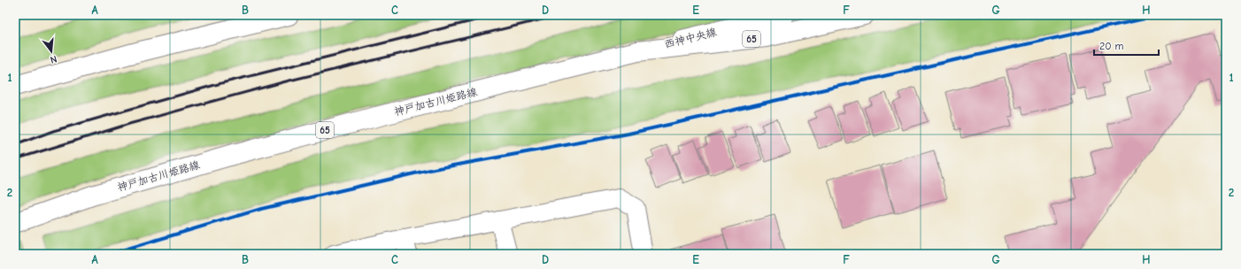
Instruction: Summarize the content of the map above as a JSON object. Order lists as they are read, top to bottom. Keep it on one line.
{"streets":{"main road":["西神中央線","65","神戸加古川姫路線"]},"crossings":[["西神中央線","神戸加古川姫路線"]],"scale_bar":"20 m","north":"bottom","grid":{"columns":["A","B","C","D","E","F","G","H"],"rows":["1","2"]}}
